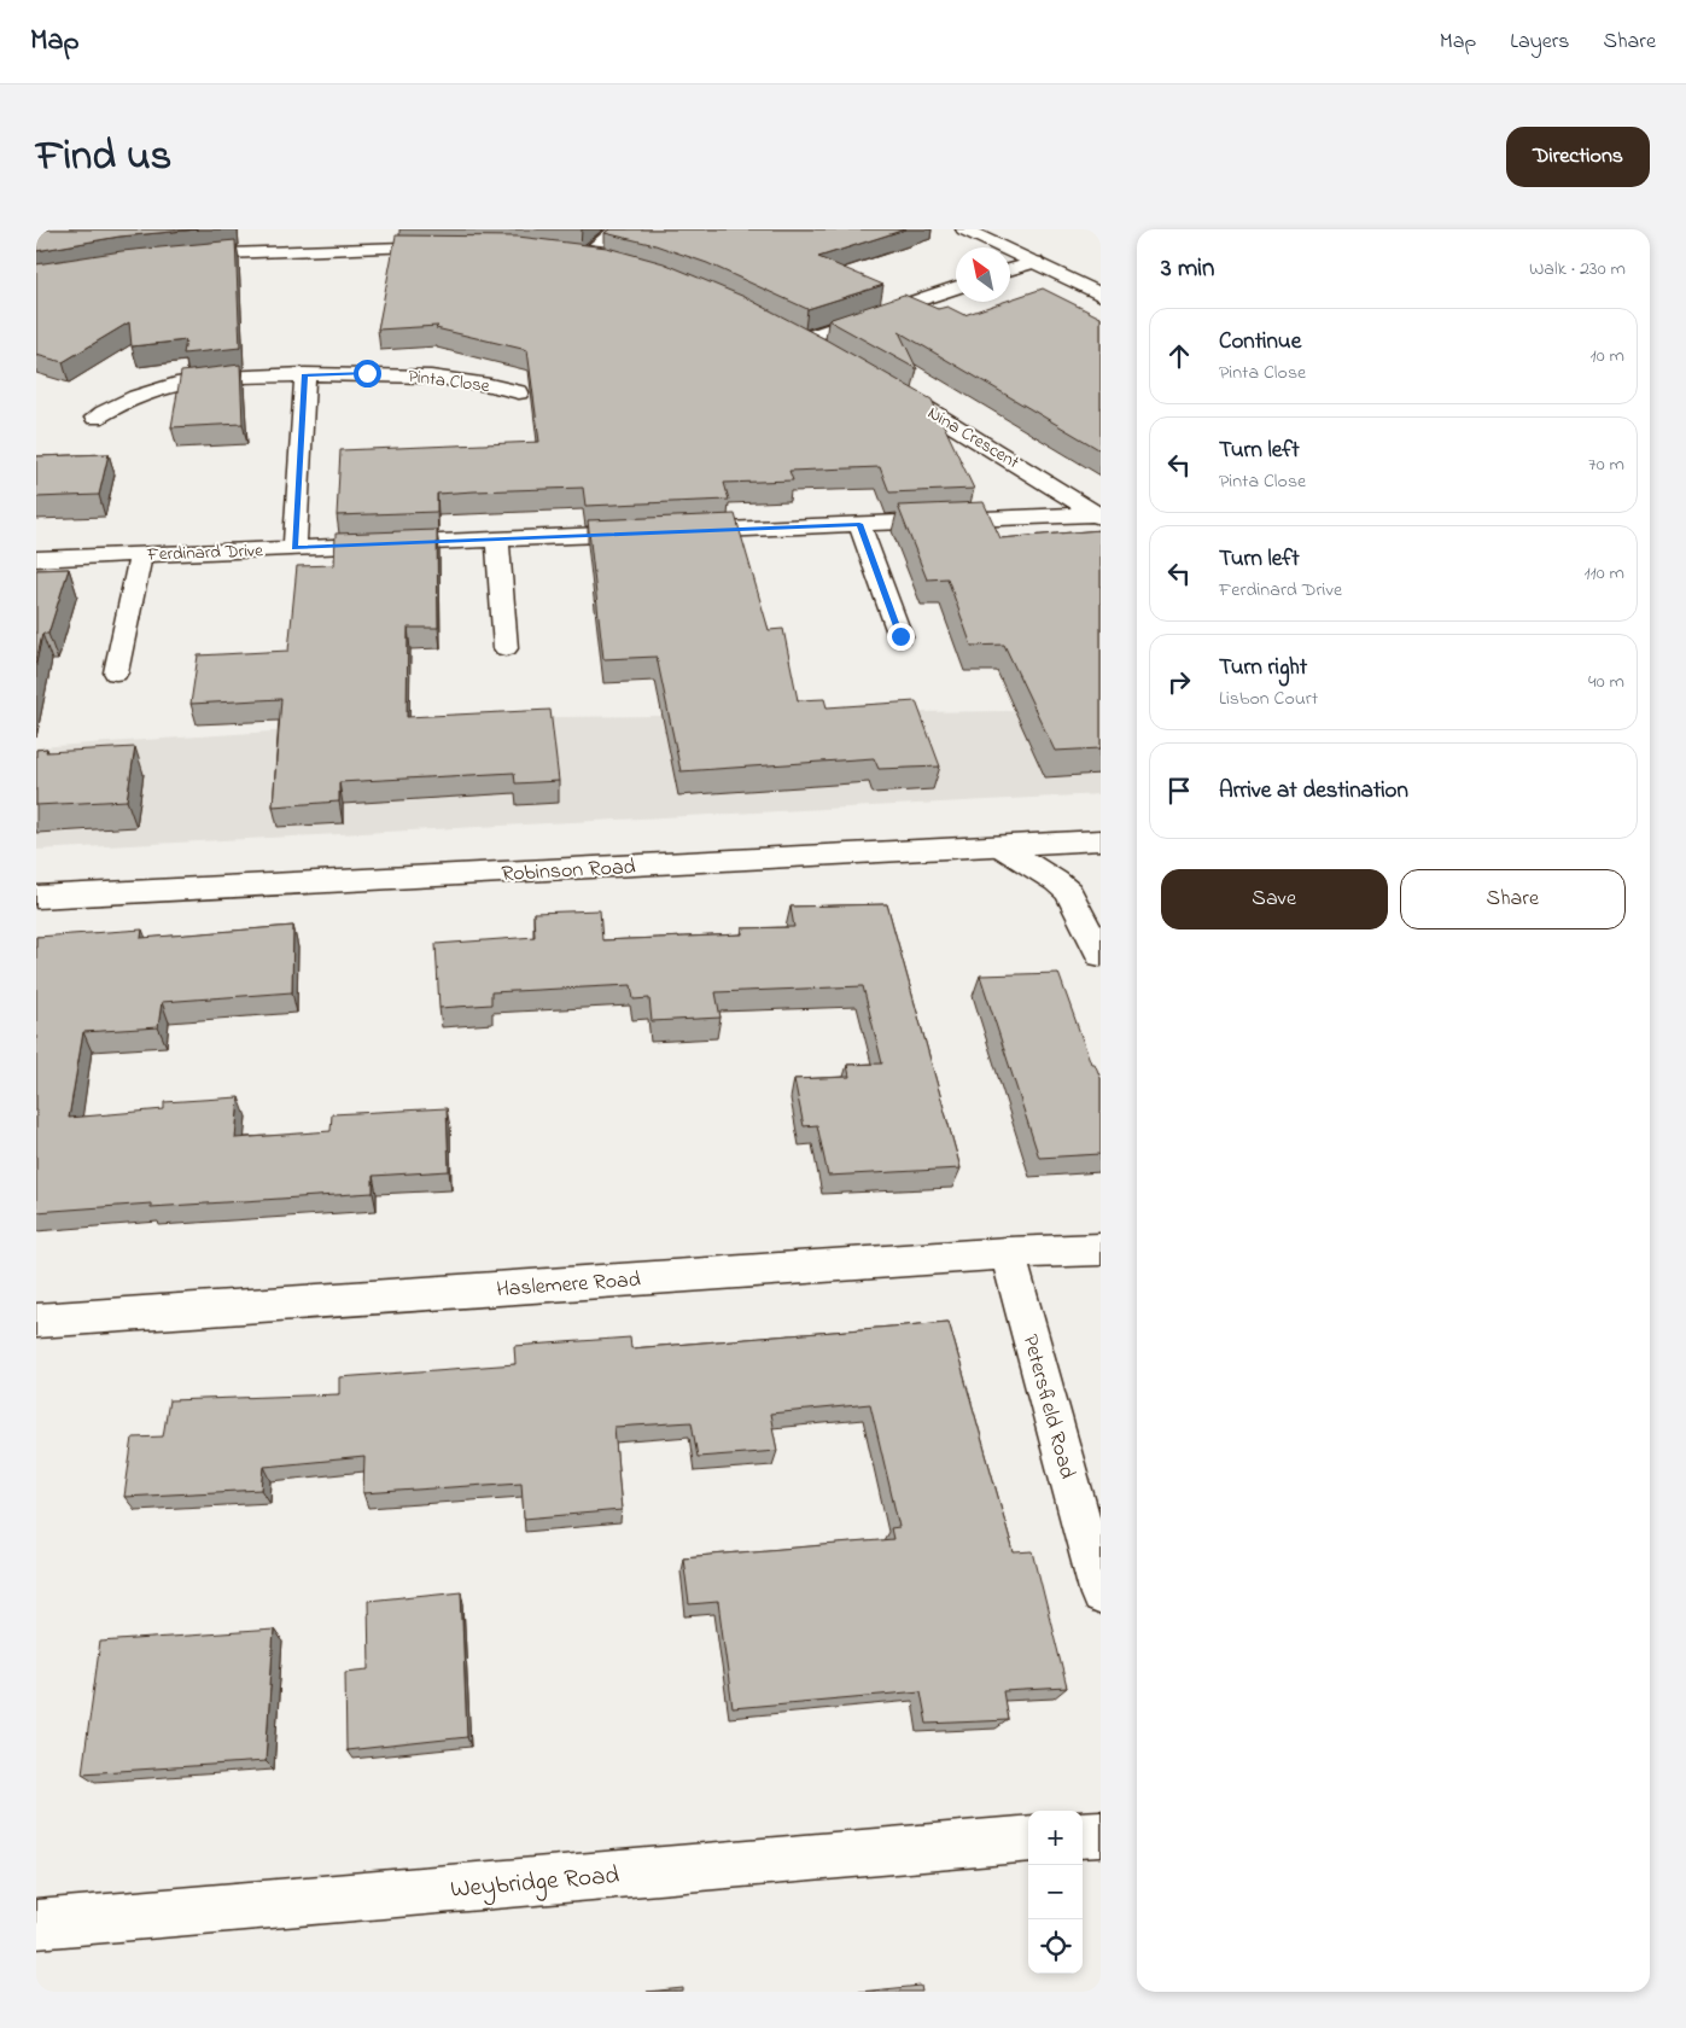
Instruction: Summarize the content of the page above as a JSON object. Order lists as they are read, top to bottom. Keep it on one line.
{"streets":{"main road":["Pinta Close","Nina Crescent","Ferdinard Drive","Robinson Road","Haslemere Road","Petersfield Road","Weybridge Road"]},"crossings":[["Haslemere Road","Petersfield Road"]],"north":"top left","page":{"header":"Map","nav":["Map","Layers","Share"],"title":"Find us","buttons":["Directions",["Save","Share"]],"heading":["3 min","Walk · 230 m"],"list":[["Continue","Pinta Close","10 m"],["Turn left","Pinta Close","70 m"],["Turn left","Ferdinard Drive","110 m"],["Turn right","Lisbon Court","40 m"],"Arrive at destination"],"map_buttons":["+","−"]}}
